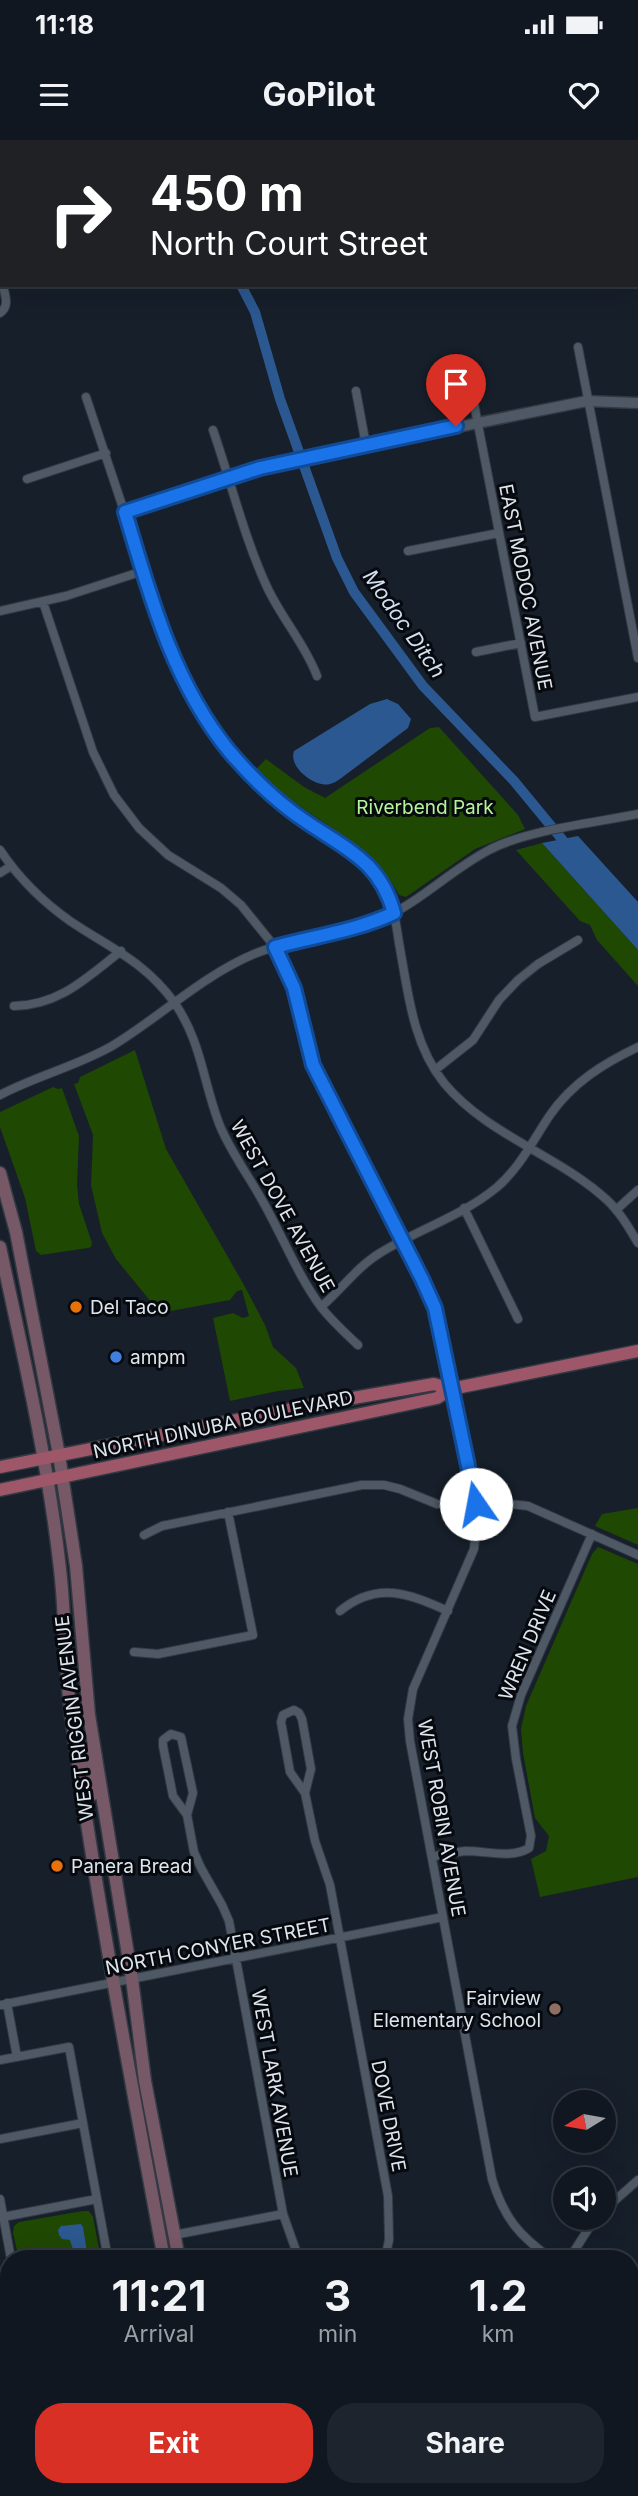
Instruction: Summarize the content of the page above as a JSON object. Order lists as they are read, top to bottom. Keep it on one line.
{"streets":{"main road":["NORTH DINUBA BOULEVARD","WEST RIGGIN AVENUE"],"street":["EAST MODOC AVENUE","WEST DOVE AVENUE","WREN DRIVE","WEST ROBIN AVENUE","NORTH CONYER STREET","WEST LARK AVENUE","DOVE DRIVE"]},"crossings":[["NORTH DINUBA BOULEVARD","WEST RIGGIN AVENUE"],["NORTH DINUBA BOULEVARD","WEST ROBIN AVENUE"],["WREN DRIVE","WEST ROBIN AVENUE"],["WEST RIGGIN AVENUE","NORTH CONYER STREET"],["WEST ROBIN AVENUE","NORTH CONYER STREET"],["NORTH CONYER STREET","WEST LARK AVENUE"],["NORTH CONYER STREET","DOVE DRIVE"]],"water":["Modoc Ditch"],"parks":["Riverbend Park"],"places":["Del Taco","ampm","Panera Bread","Fairview Elementary School"],"north":"left","page":{"status":"11:18","header":"GoPilot","turn":["450 m","North Court Street"],"eta":["11:21","Arrival","3","min","1.2","km"],"buttons":["Exit","Share"]}}
